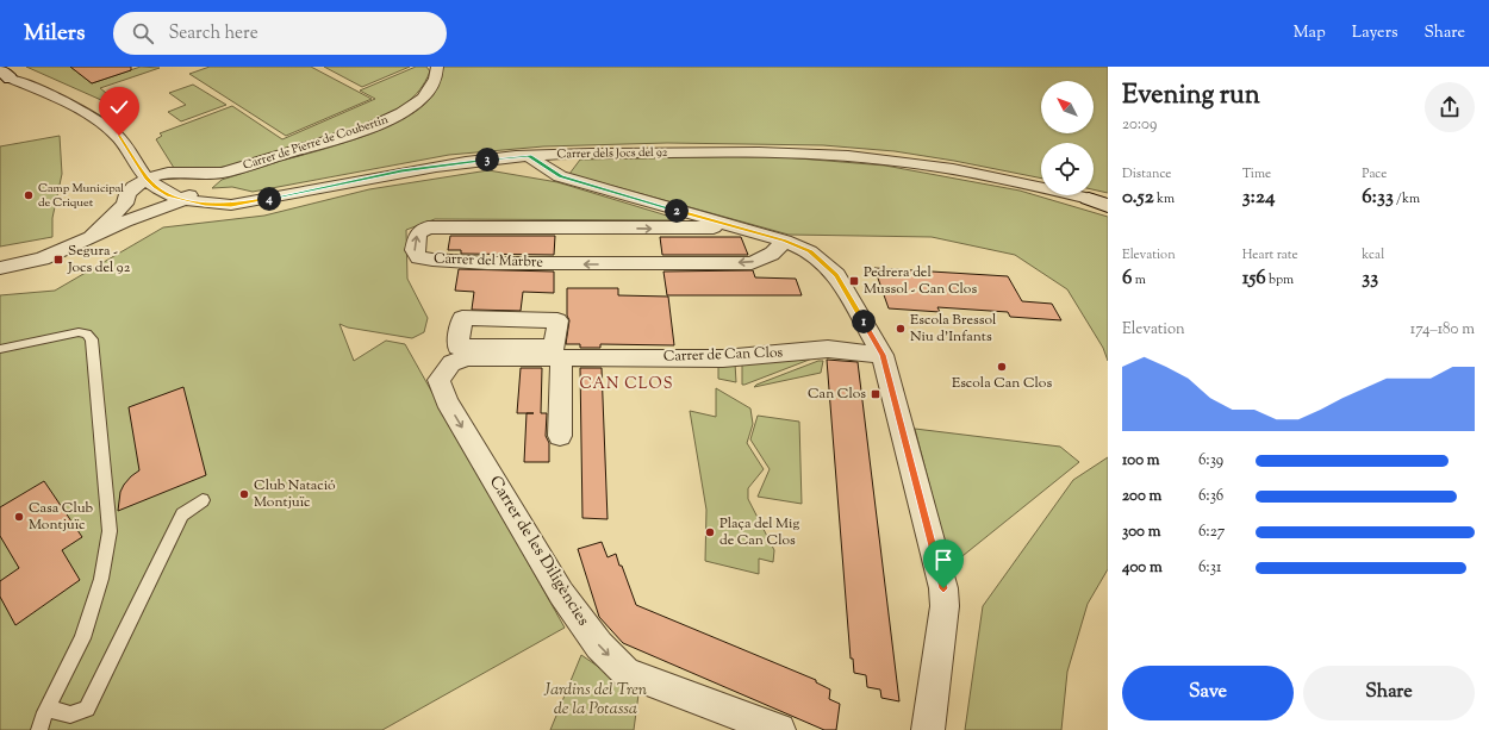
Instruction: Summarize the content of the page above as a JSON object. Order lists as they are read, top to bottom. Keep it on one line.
{"streets":{"street":["Carrer de Pierre de Coubertin","Carrer dels Jocs del 92","Carrer del Marbre","Carrer de Can Clos","Carrer de les Diligències"]},"crossings":[["Carrer de Pierre de Coubertin","Carrer dels Jocs del 92"],["Carrer de Can Clos","Carrer de les Diligències"]],"one_way":["Carrer de les Diligències"],"districts":["CAN CLOS"],"parks":["Jardins del Tren de la Potassa"],"places":{"other":["Camp Municipal de Criquet","Escola Bressol Niu d'Infants","Escola Can Clos","Club Natació Montjuïc","Casa Club Montjuïc","Plaça del Mig de Can Clos"],"transit":["Segura - Jocs del 92","Pedrera del Mussol - Can Clos","Can Clos"]},"north":"top left","page":{"header":"Milers","search":"Search here","nav":["Map","Layers","Share"],"heading":["Evening run","20:09"],"pins":["3","4","2","1"],"stats":[["Distance","0.52 km"],["Time","3:24"],["Pace","6:33 /km"],["Elevation","6 m"],["Heart rate","156 bpm"],["kcal","33"]],"chart":["Elevation","174–180 m"],"list":[{"name":"100 m","note":"6:39"},{"name":"200 m","note":"6:36"},{"name":"300 m","note":"6:27"},{"name":"400 m","note":"6:31"}],"buttons":["Save","Share"]}}
